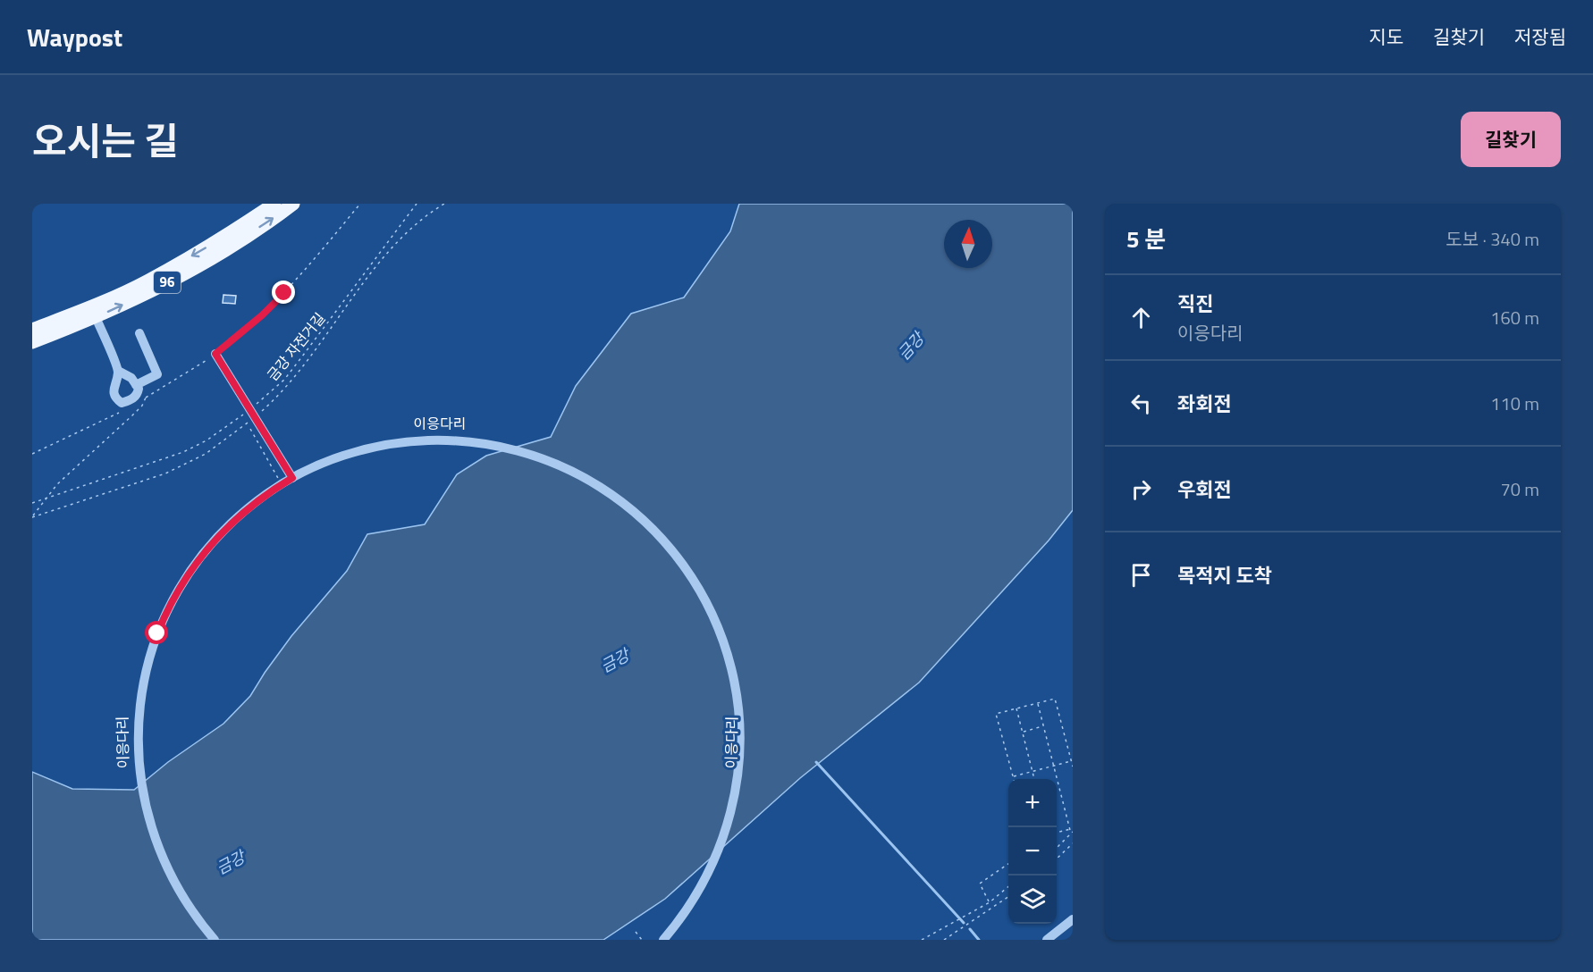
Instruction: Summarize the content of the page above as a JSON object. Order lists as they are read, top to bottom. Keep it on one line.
{"streets":{"main road":["96"],"street":["이응다리"],"path":["금강 자전거길"]},"water":["금강"],"north":"top","page":{"header":"Waypost","nav":["지도","길찾기","저장됨"],"title":"오시는 길","buttons":"길찾기","heading":["5 분","도보 · 340 m"],"list":[["직진","이응다리","160 m"],["좌회전","110 m"],["우회전","70 m"],"목적지 도착"],"map_buttons":["+","−"]}}
